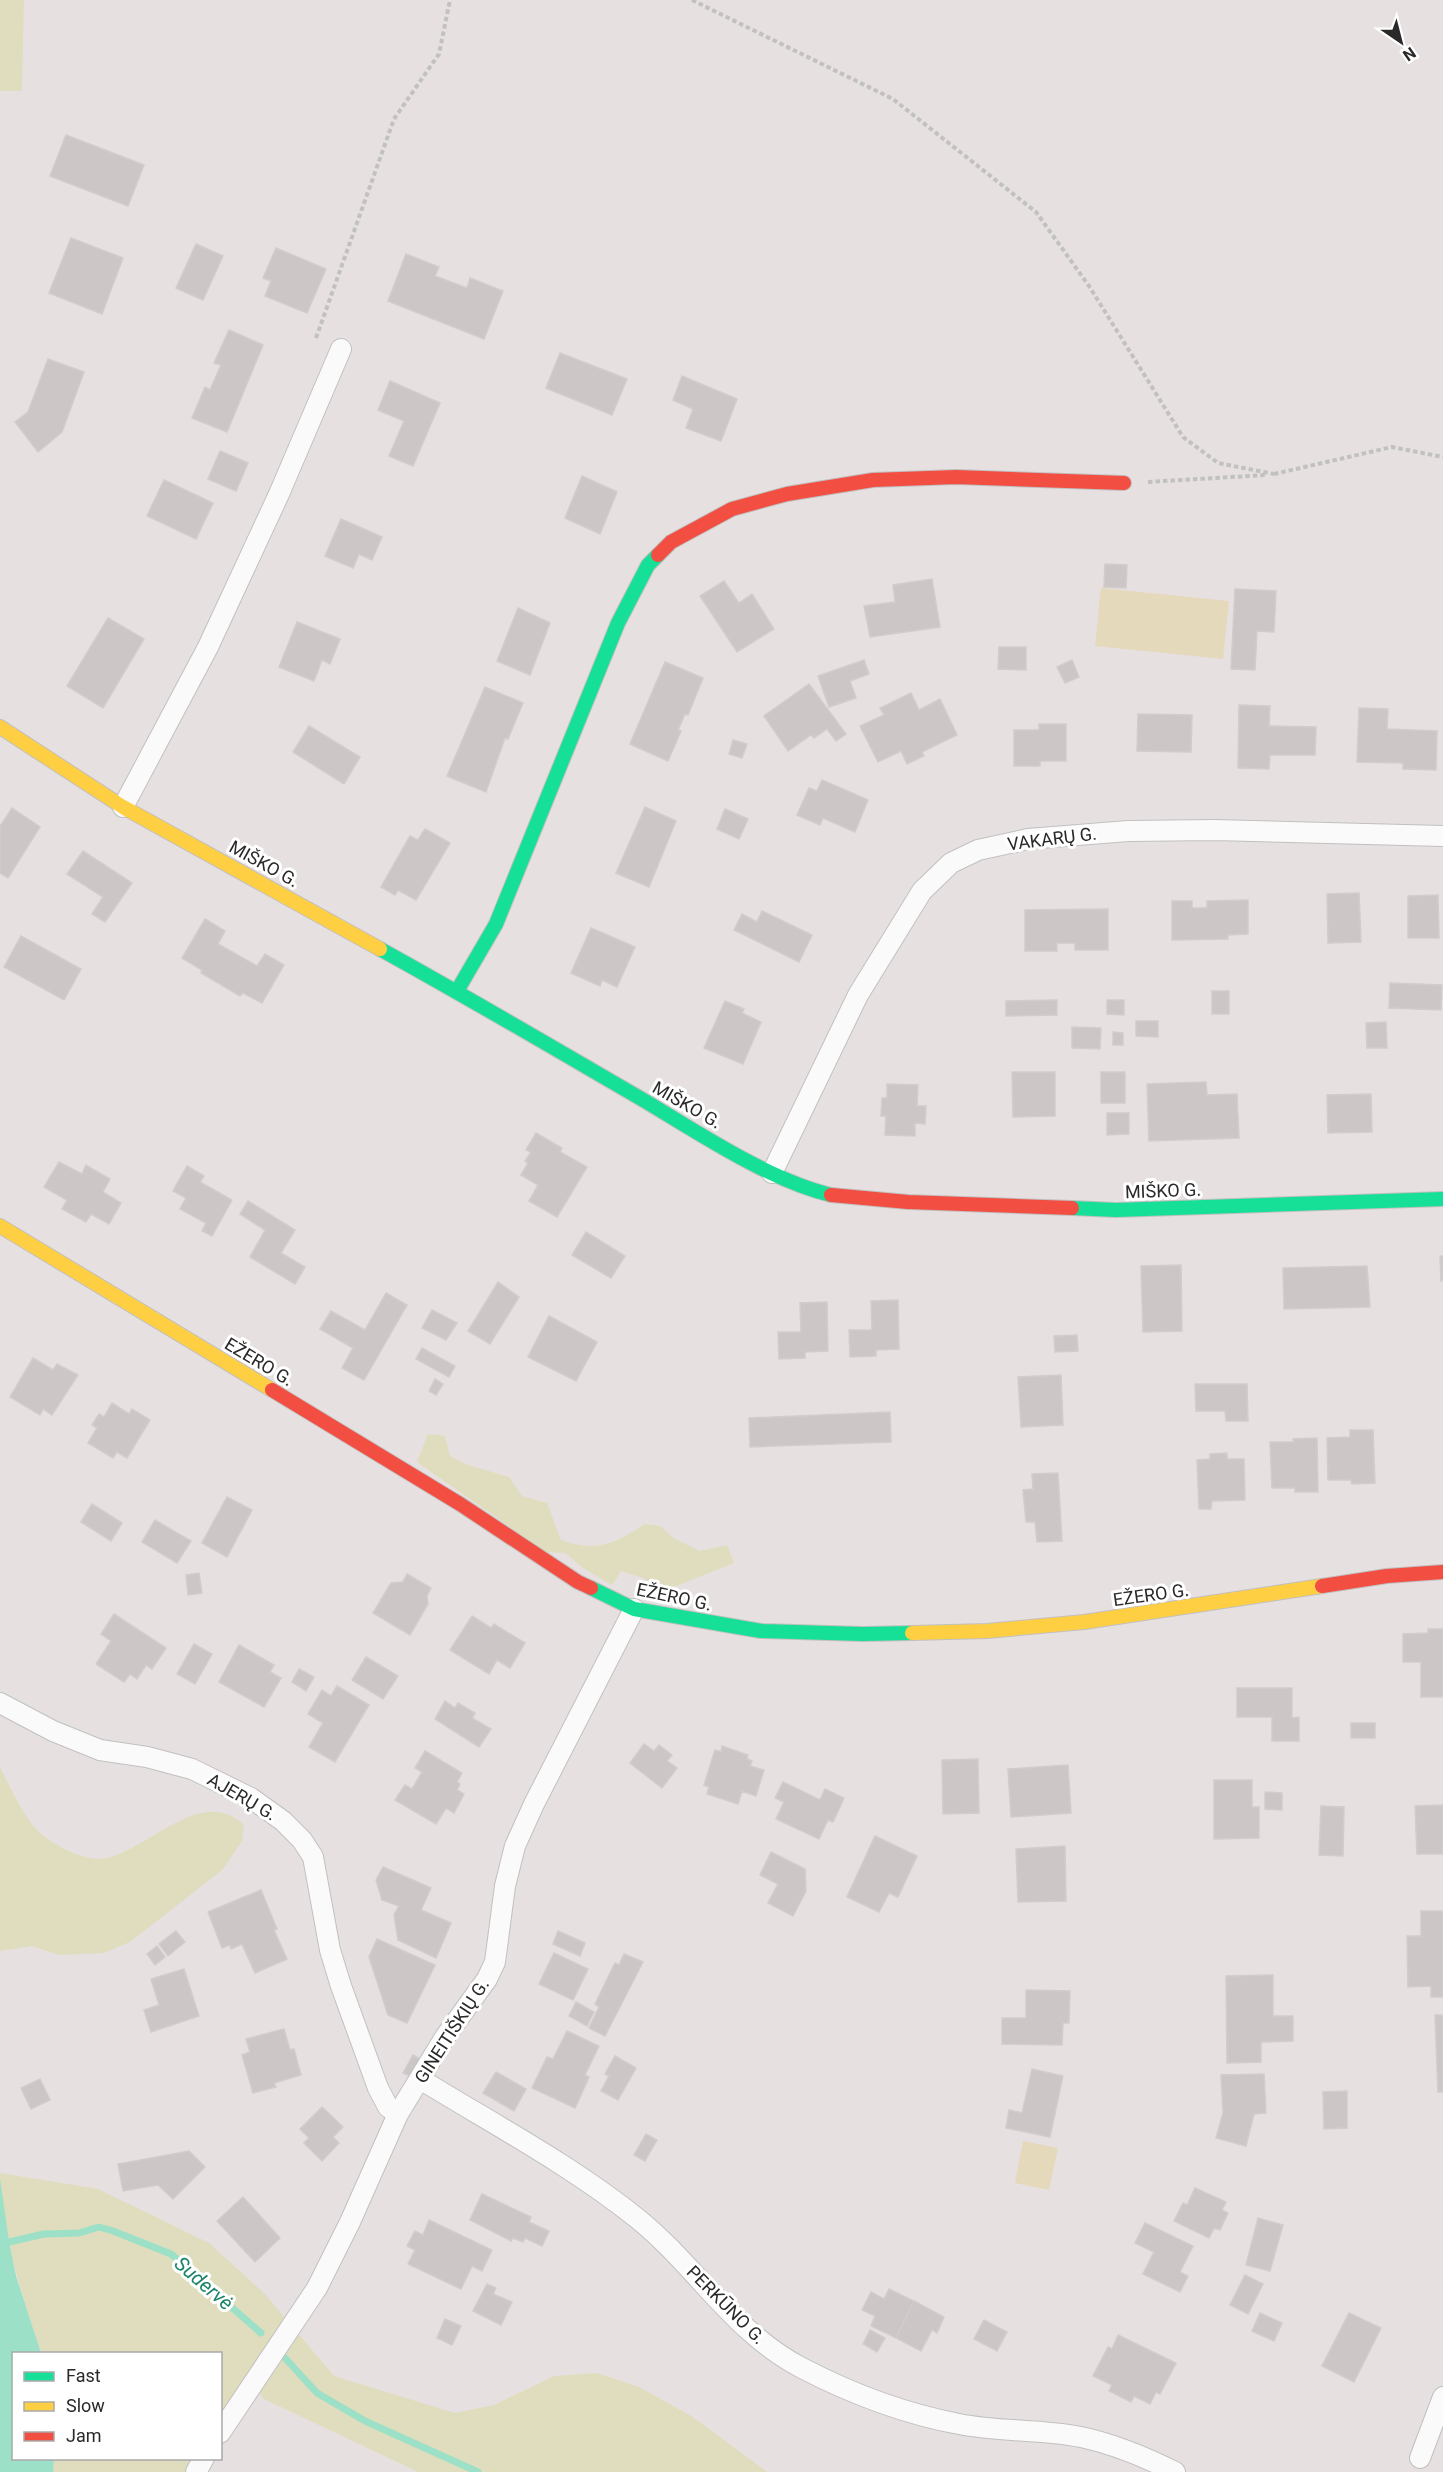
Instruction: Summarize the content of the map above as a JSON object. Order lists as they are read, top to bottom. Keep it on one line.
{"streets":{"street":["VAKARŲ G.","MIŠKO G.","EŽERO G.","AJERŲ G.","GINEITIŠKIŲ G.","PERKŪNO G."]},"crossings":[["VAKARŲ G.","MIŠKO G."],["EŽERO G.","GINEITIŠKIŲ G."],["AJERŲ G.","GINEITIŠKIŲ G."],["GINEITIŠKIŲ G.","PERKŪNO G."]],"water":["Sudervė"],"legend":["Fast","Slow","Jam"],"north":"bottom right"}
